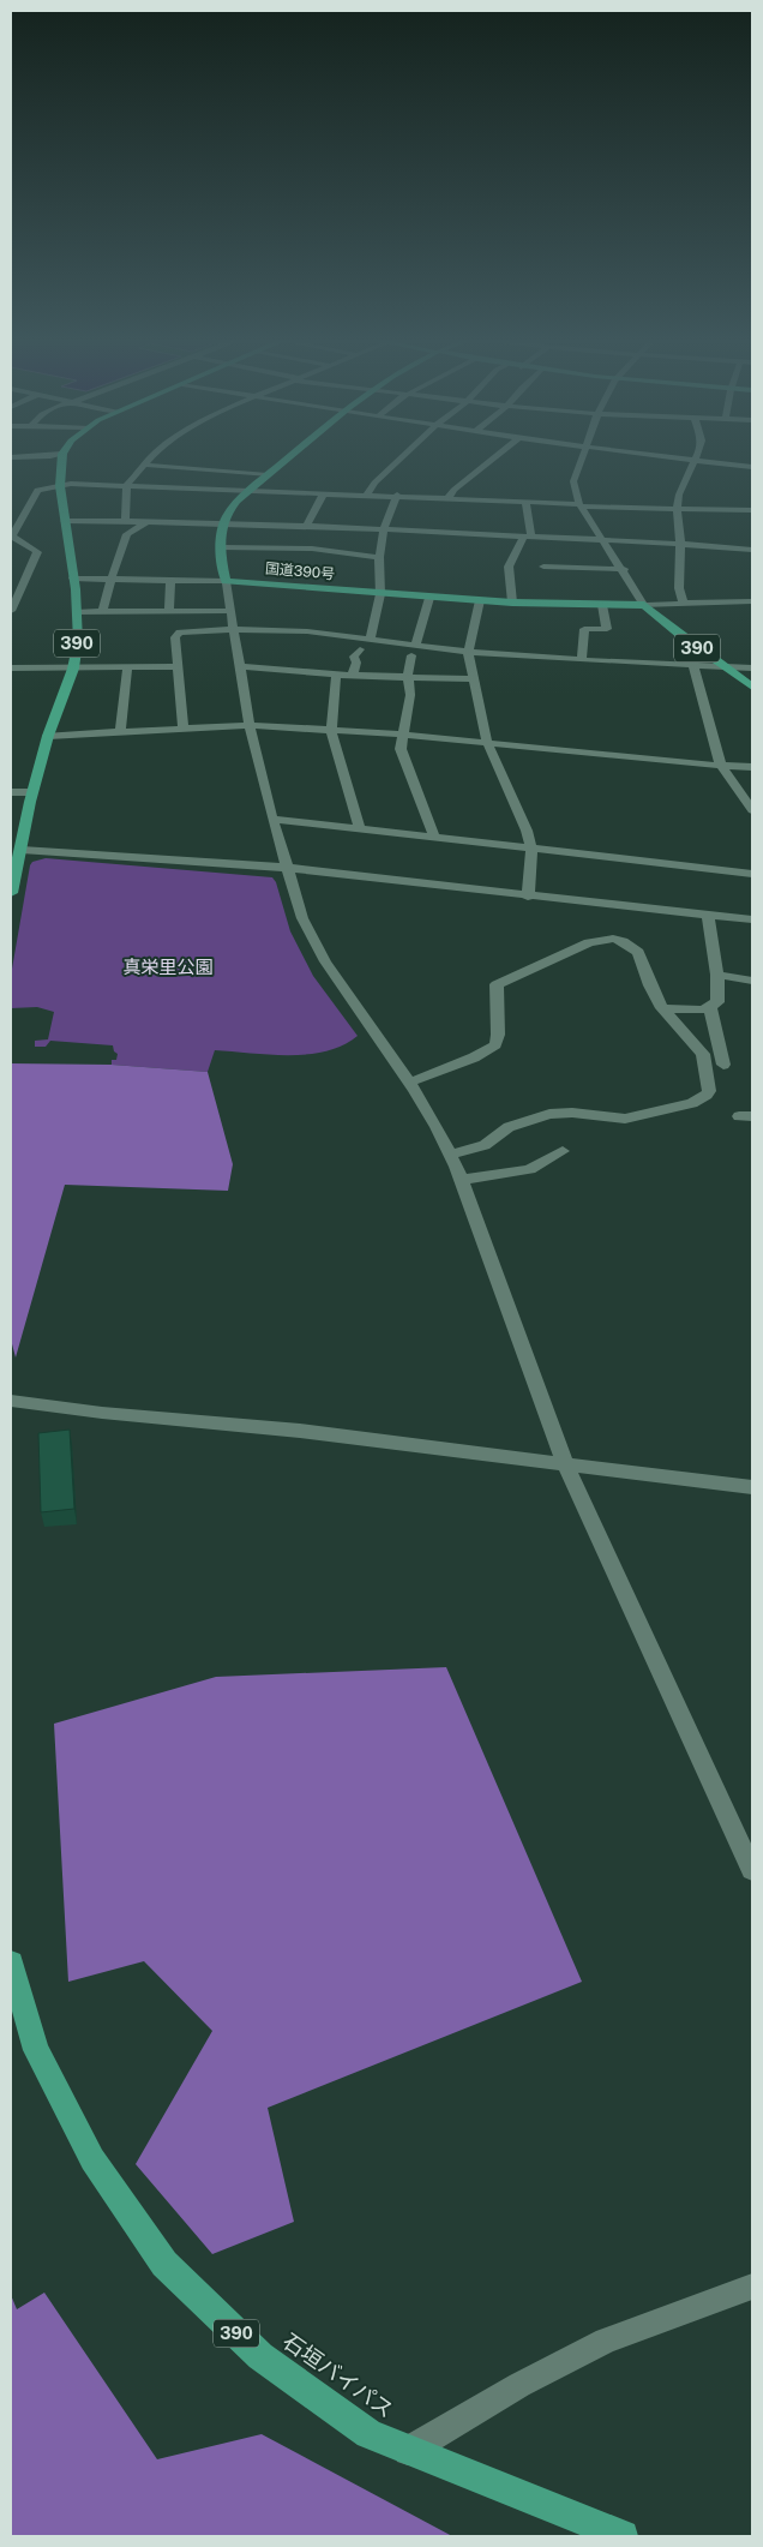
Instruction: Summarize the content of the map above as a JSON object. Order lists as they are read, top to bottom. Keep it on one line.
{"streets":{"highway":["国道390号","390","石垣バイパス"]},"crossings":[["国道390号","390"]],"parks":["真栄里公園"]}
